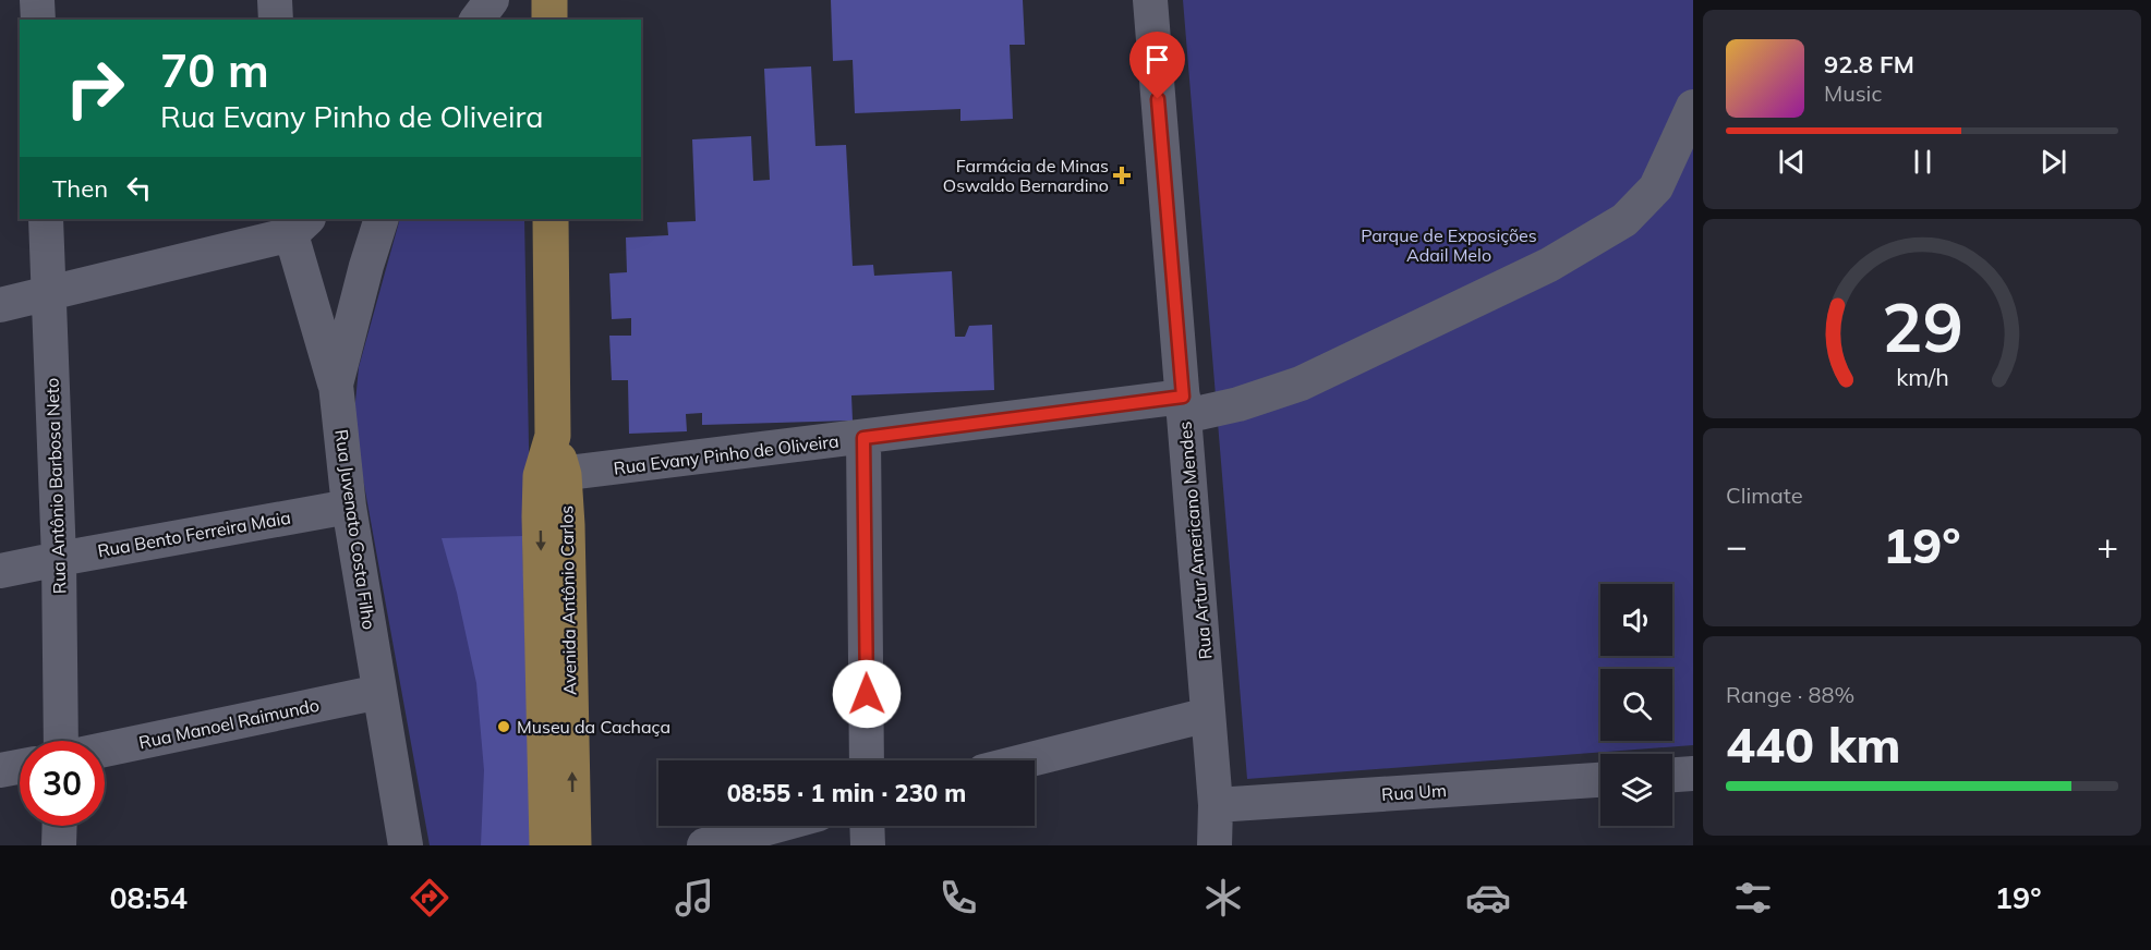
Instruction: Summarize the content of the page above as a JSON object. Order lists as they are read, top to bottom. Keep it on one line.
{"streets":{"main road":["Avenida Antônio Carlos"],"street":["Rua Evany Pinho de Oliveira","Rua Antônio Barbosa Neto","Rua Juvenato Costa Filho","Rua Bento Ferreira Maia","Rua Artur Americano Mendes","Rua Manoel Raimundo","Rua Um"]},"crossings":[["Rua Evany Pinho de Oliveira","Rua Artur Americano Mendes"],["Rua Evany Pinho de Oliveira","Avenida Antônio Carlos"],["Rua Antônio Barbosa Neto","Rua Bento Ferreira Maia"],["Rua Juvenato Costa Filho","Rua Bento Ferreira Maia"],["Rua Juvenato Costa Filho","Rua Manoel Raimundo"],["Rua Artur Americano Mendes","Rua Um"]],"parks":["Parque de Exposições Adail Melo"],"places":{"health":["Farmácia de Minas Oswaldo Bernardino"],"other":["Museu da Cachaça"]},"page":{"turn":["70 m","Rua Evany Pinho de Oliveira"],"song":["92.8 FM","Music"],"then":"Then","tile":["Climate",["Range · 88%","440 km"]],"heat":["−","19°","+"],"limit":"30","trip":"08:55 · 1 min · 230 m","tabs":["08:54","19°"],"gauge":["29","km/h"]}}
